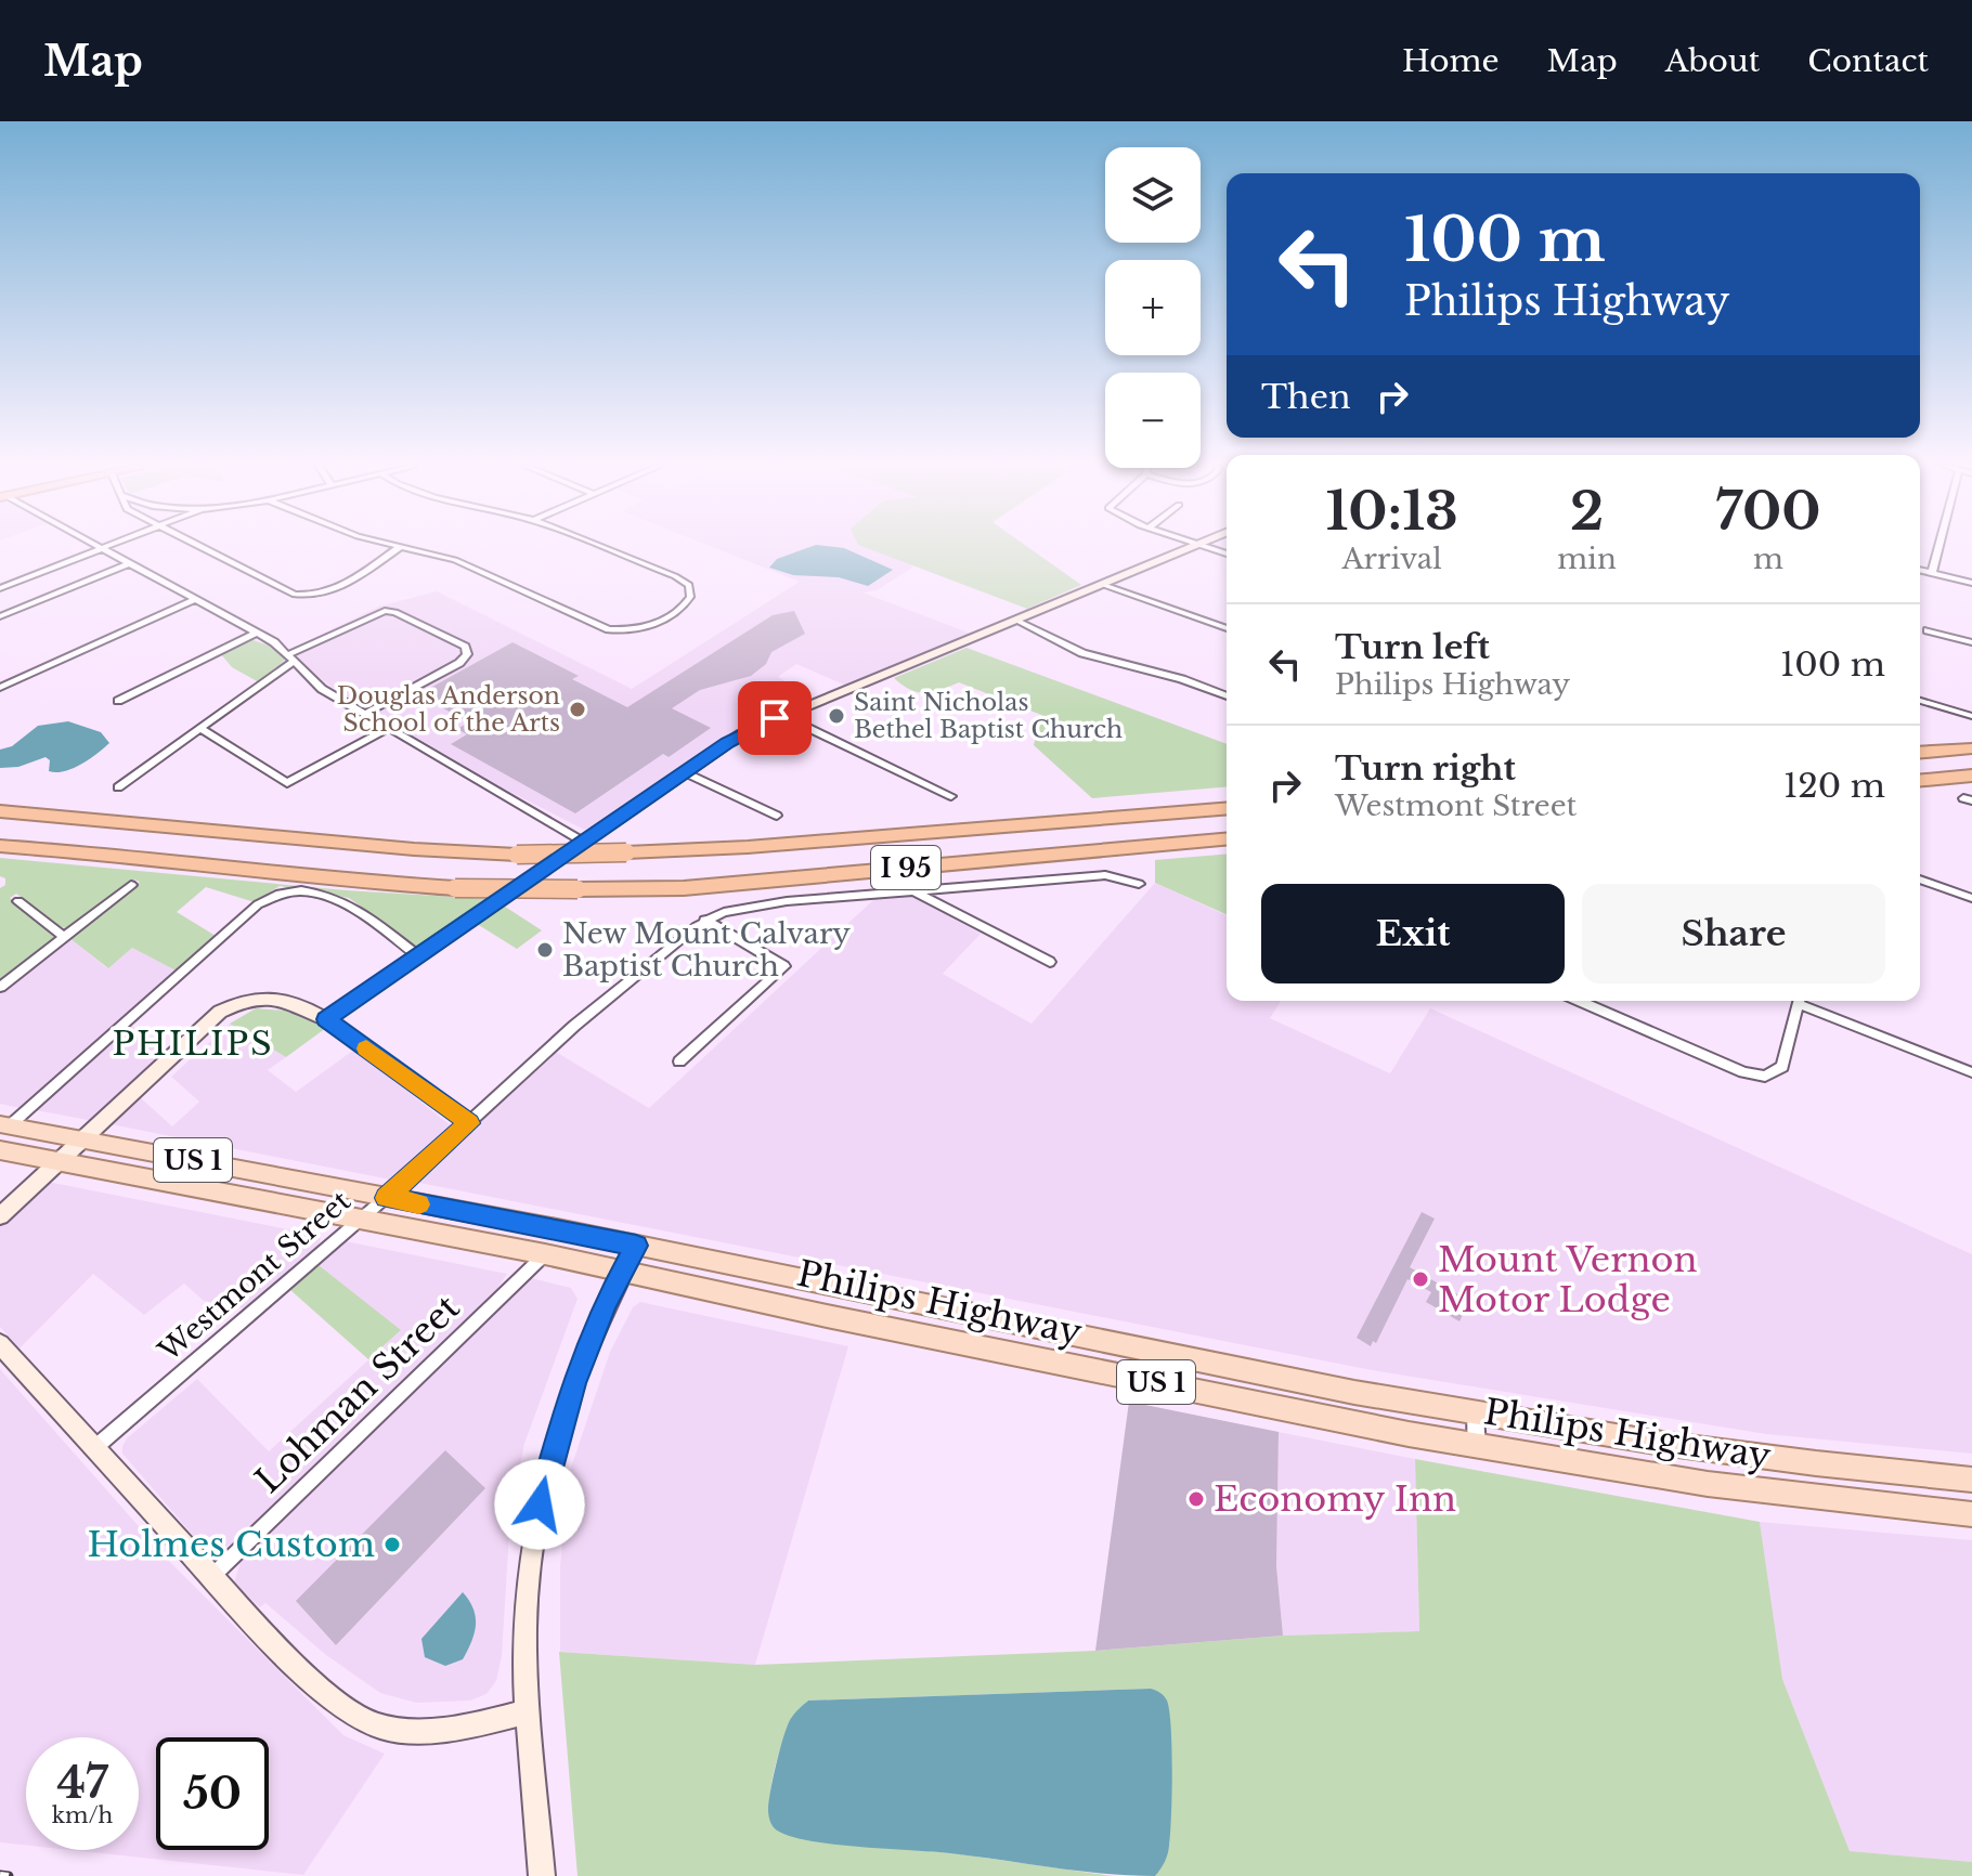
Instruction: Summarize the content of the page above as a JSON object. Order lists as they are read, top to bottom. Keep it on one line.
{"streets":{"highway":["I 95"],"main road":["US 1","Philips Highway"],"street":["Westmont Street","Lohman Street"]},"crossings":[["Westmont Street","Philips Highway"],["Philips Highway","Lohman Street"]],"districts":["PHILIPS"],"places":["Douglas Anderson School of the Arts","Saint Nicholas Bethel Baptist Church","New Mount Calvary Baptist Church","Mount Vernon Motor Lodge","Economy Inn","Holmes Custom"],"page":{"header":"Map","nav":["Home","Map","About","Contact"],"map_buttons":["+","−"],"turn":["100 m","Philips Highway"],"then":"Then","eta":["10:13","Arrival","2","min","700","m"],"list":[{"name":"Turn left","note":"Philips Highway","value":"100 m"},{"name":"Turn right","note":"Westmont Street","value":"120 m"}],"buttons":["Exit","Share"],"speed":"47 km/h","limit":"50"}}
